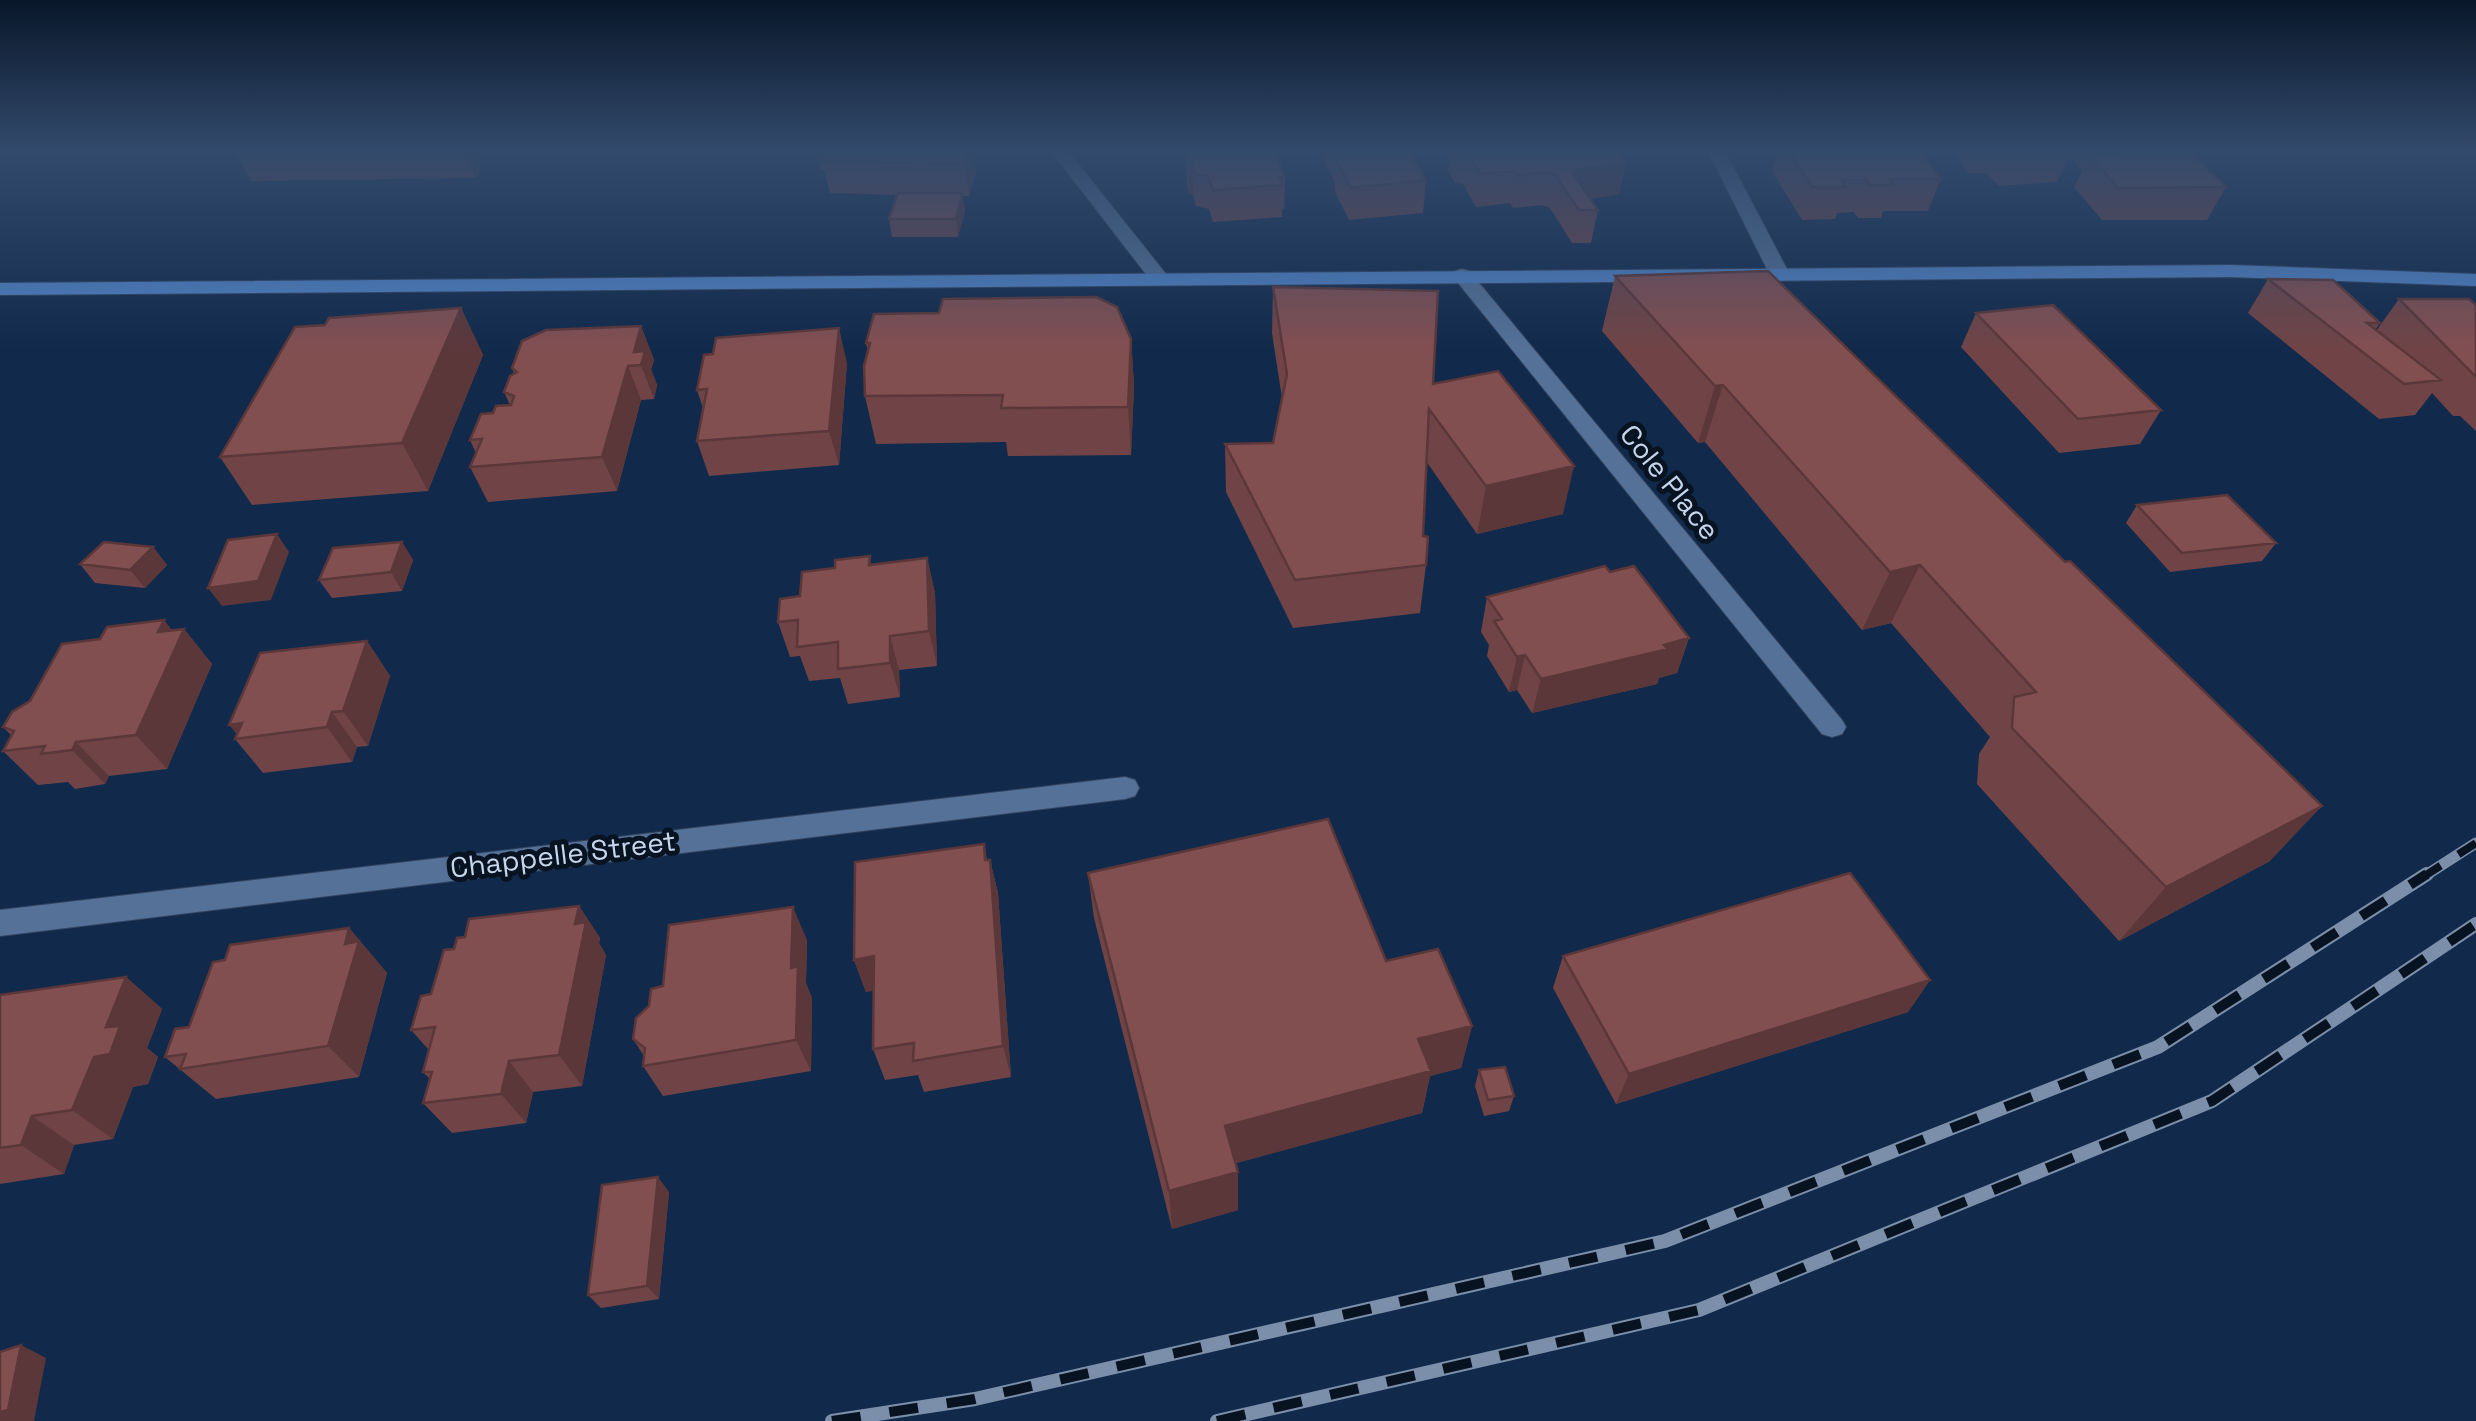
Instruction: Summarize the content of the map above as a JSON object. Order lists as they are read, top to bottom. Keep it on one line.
{"streets":{"street":["Cole Place","Chappelle Street"]}}
